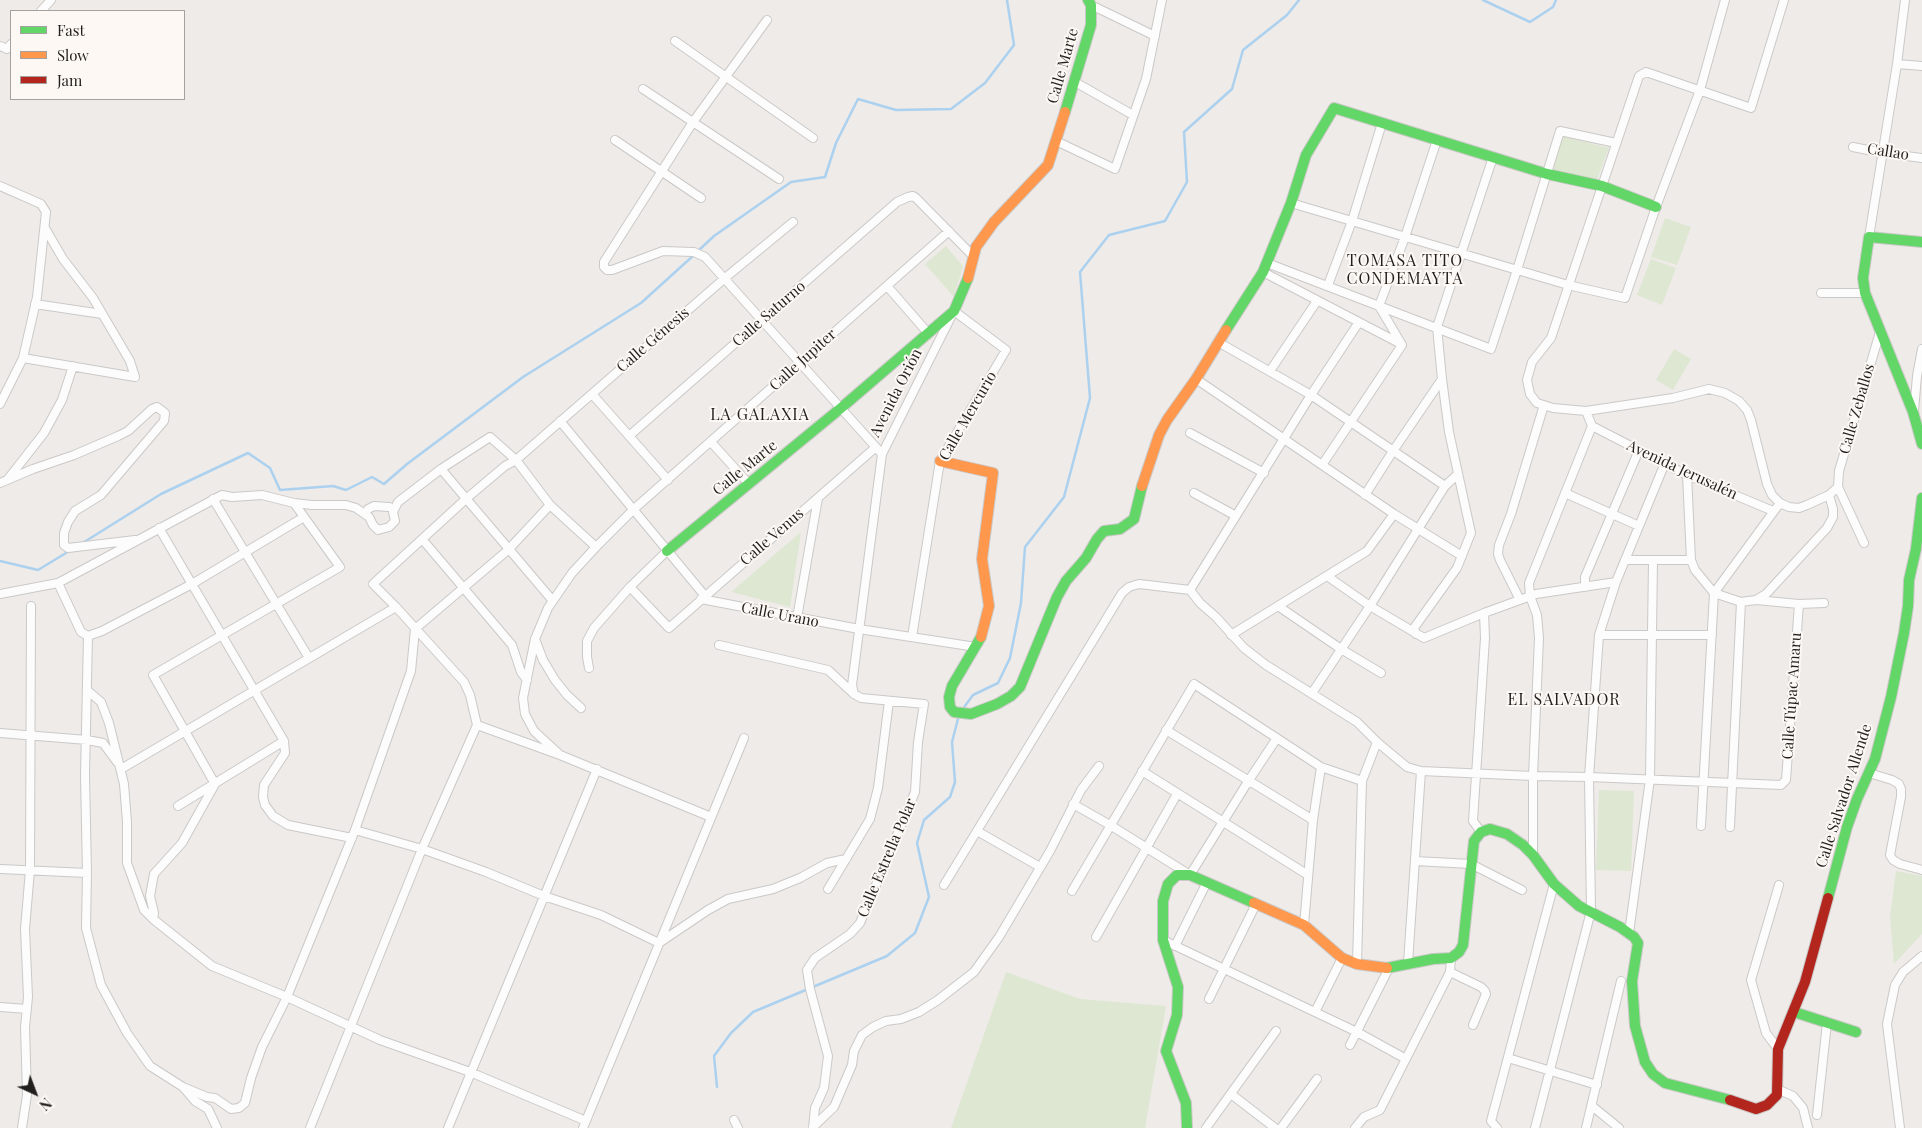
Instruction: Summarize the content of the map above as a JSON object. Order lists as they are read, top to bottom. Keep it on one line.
{"streets":{"street":["Calle Marte","Callao","Calle Saturno","Calle Génesis","Calle Jupiter","Avenida Orión","Calle Zeballos","Calle Mercurio","Avenida Jerusalén","Calle Venus","Calle Urano","Calle Túpac Amaru","Calle Salvador Allende","Calle Estrella Polar"]},"crossings":[["Calle Marte","Avenida Orión"],["Calle Marte","Calle Mercurio"],["Calle Marte","Calle Venus"],["Calle Saturno","Calle Jupiter"],["Avenida Orión","Calle Mercurio"],["Avenida Orión","Calle Urano"],["Calle Mercurio","Calle Urano"],["Calle Venus","Calle Urano"]],"districts":["TOMASA TITO CONDEMAYTA","LA GALAXIA","EL SALVADOR"],"legend":["Fast","Slow","Jam"],"north":"bottom right"}
